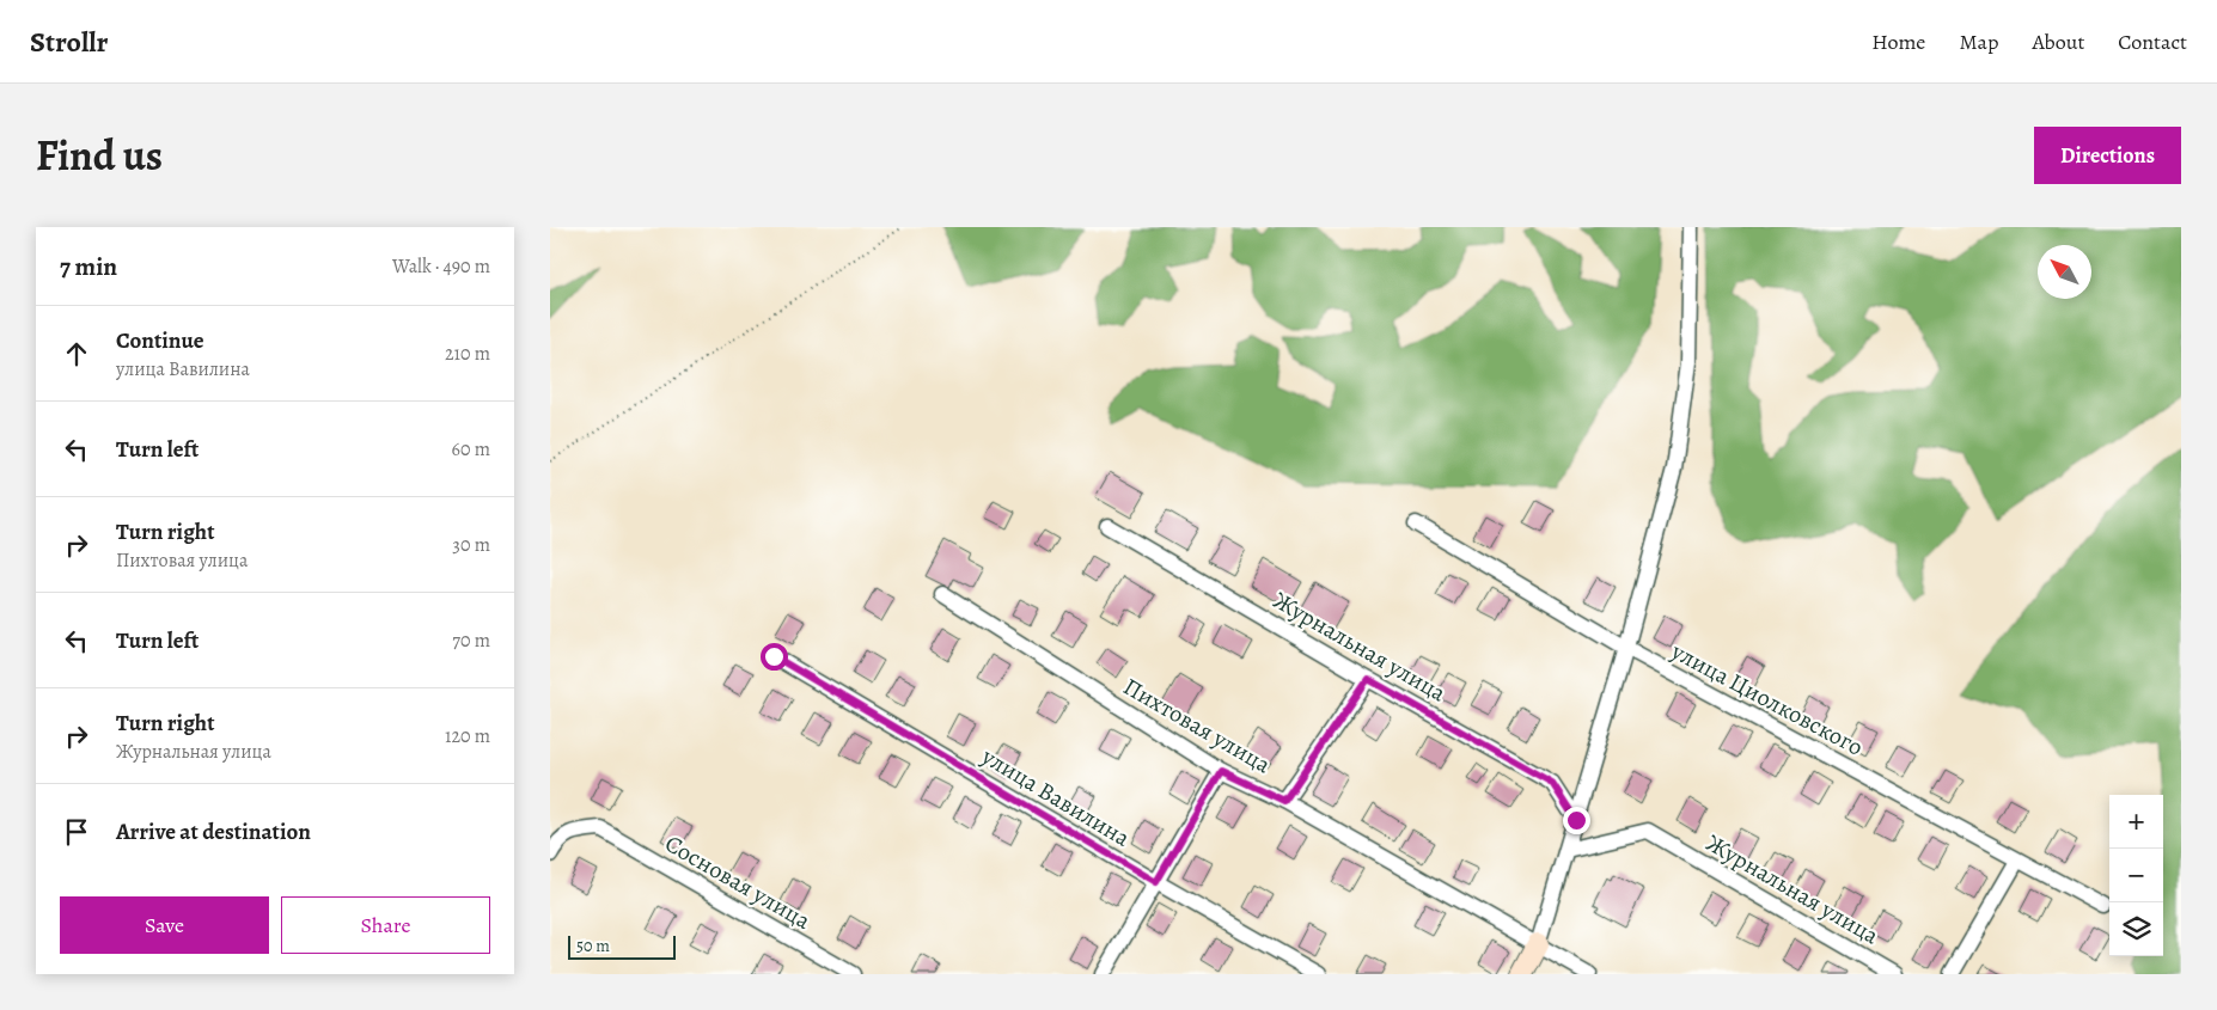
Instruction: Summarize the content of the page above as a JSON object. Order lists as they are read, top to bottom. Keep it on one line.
{"streets":{"street":["Журнальная улица","улица Циолковского","Пихтовая улица","улица Вавилина","Сосновая улица"]},"scale_bar":"50 m","north":"top left","page":{"header":"Strollr","nav":["Home","Map","About","Contact"],"title":"Find us","buttons":["Directions",["Save","Share"]],"heading":["7 min","Walk · 490 m"],"list":[["Continue","улица Вавилина","210 m"],["Turn left","60 m"],["Turn right","Пихтовая улица","30 m"],["Turn left","70 m"],["Turn right","Журнальная улица","120 m"],"Arrive at destination"],"map_buttons":["+","−"],"scale":"50 m"}}
